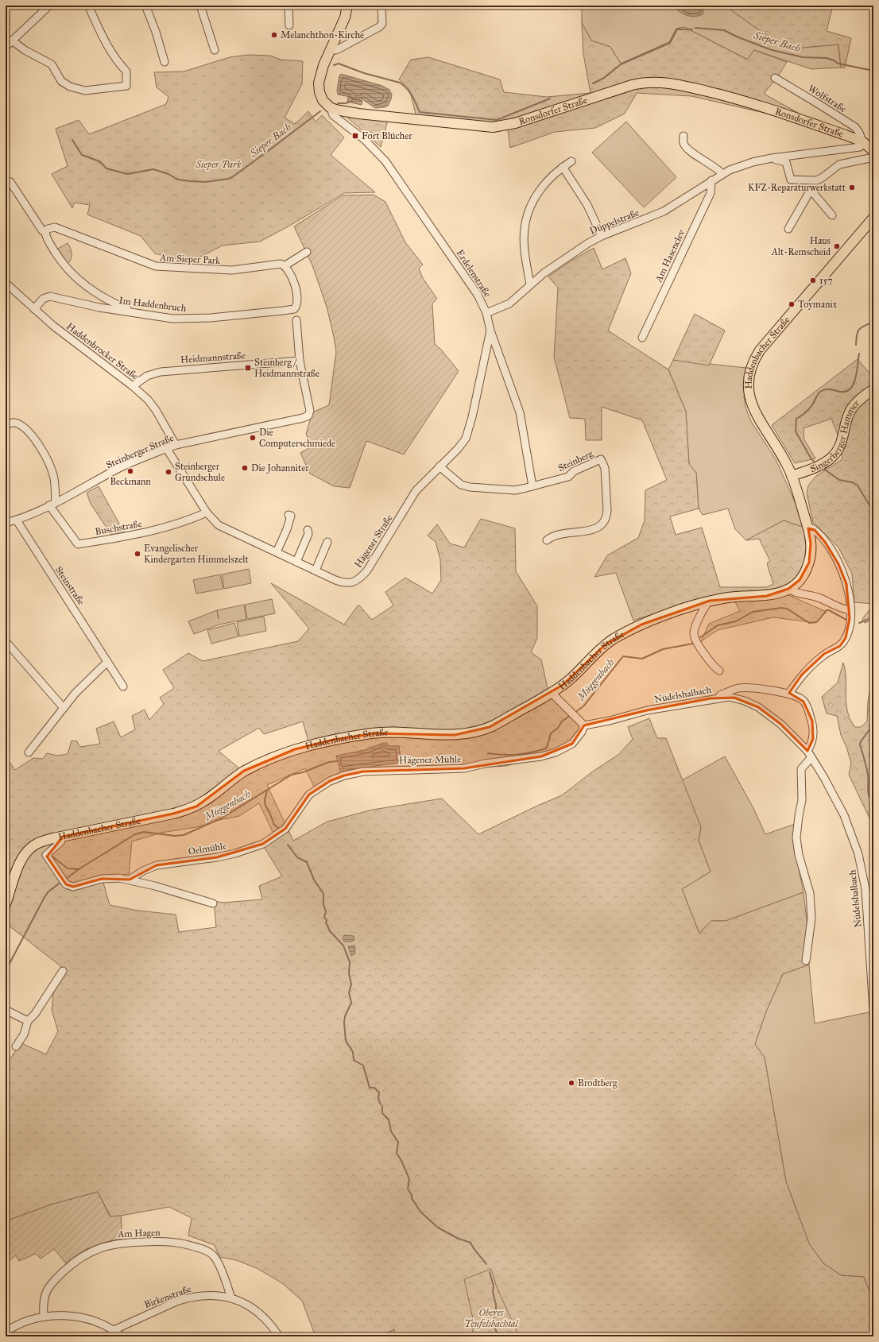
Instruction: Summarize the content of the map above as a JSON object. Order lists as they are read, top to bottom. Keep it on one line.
{"streets":{"main road":["Ronsdorfer Straße","Haddenbacher Straße","Singerberger Hammer"],"street":["Wolfstraße","Düppelstraße","Am Hasenclev","Am Sieper Park","Erdelenstraße","Im Haddenbruch","Haddenbrocker Straße","Heidmannstraße","Steinberger Straße","Steinberg","Buschstraße","Hägener Straße","Steinstraße","Nüdelshalbach","Hägener Mühle","Oelmühle","Am Hagen","Birkenstraße"]},"crossings":[["Wolfstraße","Ronsdorfer Straße"],["Wolfstraße","Düppelstraße"],["Ronsdorfer Straße","Düppelstraße"],["Ronsdorfer Straße","Erdelenstraße"],["Düppelstraße","Am Hasenclev"],["Düppelstraße","Erdelenstraße"],["Am Sieper Park","Im Haddenbruch"],["Erdelenstraße","Steinberg"],["Erdelenstraße","Hägener Straße"],["Im Haddenbruch","Haddenbrocker Straße"],["Haddenbrocker Straße","Heidmannstraße"],["Haddenbrocker Straße","Steinberger Straße"],["Haddenbacher Straße","Singerberger Hammer"],["Heidmannstraße","Steinberger Straße"],["Steinberger Straße","Buschstraße"],["Steinberger Straße","Hägener Straße"],["Steinberger Straße","Steinstraße"],["Steinberg","Hägener Straße"],["Buschstraße","Hägener Straße"],["Nüdelshalbach","Hägener Mühle"],["Hägener Mühle","Oelmühle"],["Am Hagen","Birkenstraße"]],"water":["Sieper Bach","Müggenbach"],"parks":["Sieper Park","Oberes Teufelsbachtal"],"places":{"other":["Melanchthon-Kirche","KFZ-Reparaturwerkstatt","Haus Alt-Remscheid","157","Toymanix","Die Computerschmiede","Die Johanniter","Beckmann","Steinberger Grundschule","Evangelischer Kindergarten Himmelszelt","Brodtberg"],"transit":["Fort Blücher","Steinberg / Heidmannstraße"]}}
